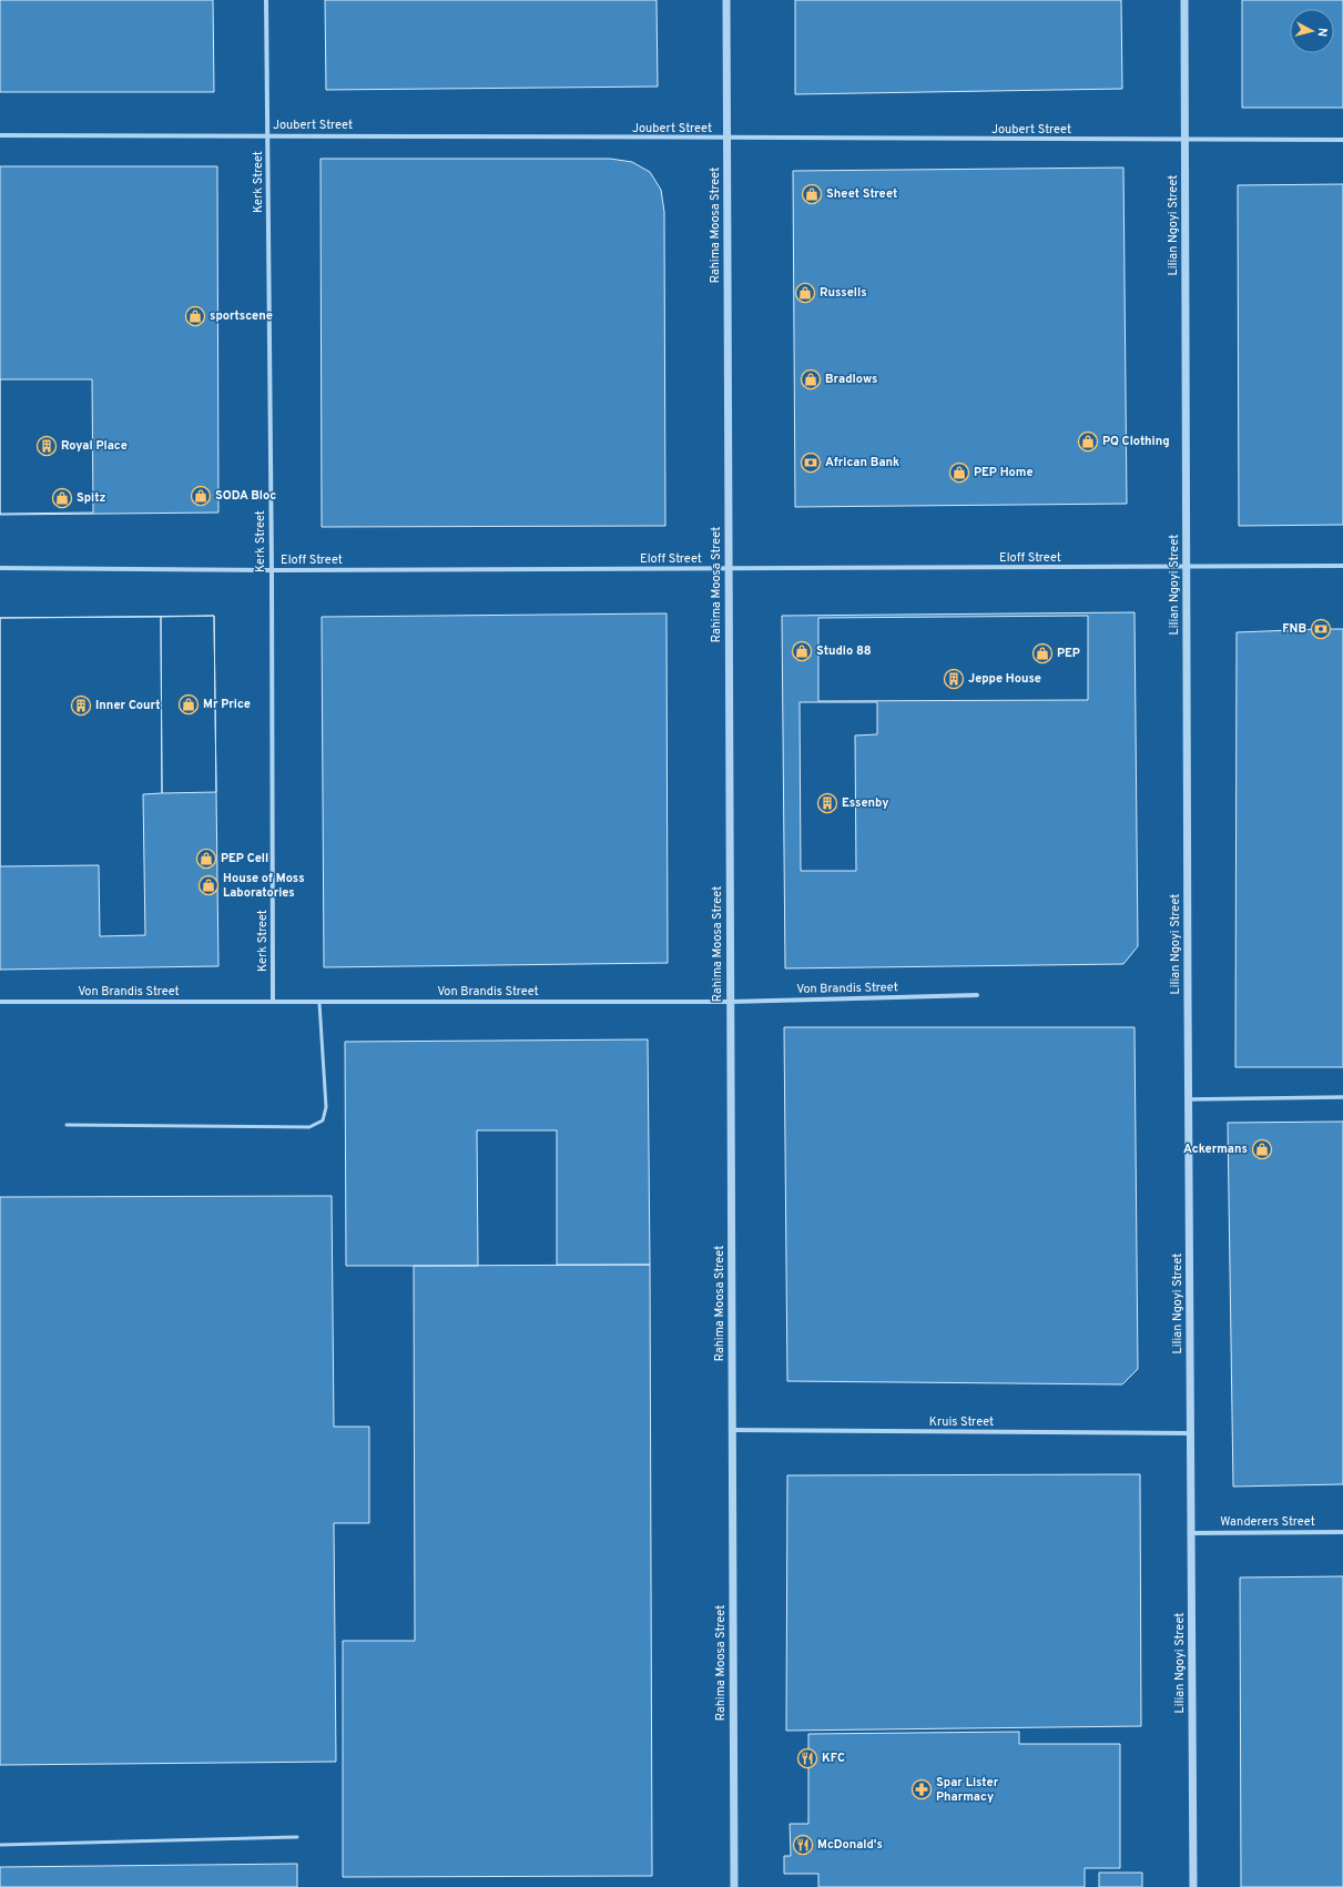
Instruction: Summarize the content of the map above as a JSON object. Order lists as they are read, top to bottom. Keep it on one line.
{"streets":{"street":["Joubert Street","Kerk Street","Rahima Moosa Street","Lilian Ngoyi Street","Eloff Street","Von Brandis Street","Kruis Street","Wanderers Street"]},"crossings":[["Joubert Street","Kerk Street"],["Joubert Street","Rahima Moosa Street"],["Joubert Street","Lilian Ngoyi Street"],["Kerk Street","Eloff Street"],["Kerk Street","Von Brandis Street"],["Rahima Moosa Street","Eloff Street"],["Rahima Moosa Street","Von Brandis Street"],["Rahima Moosa Street","Kruis Street"],["Lilian Ngoyi Street","Eloff Street"],["Lilian Ngoyi Street","Kruis Street"],["Lilian Ngoyi Street","Wanderers Street"]],"places":{"shop":["Sheet Street","Russells","sportscene","Bradlows","PQ Clothing","PEP Home","SODA Bloc","Spitz","Studio 88","PEP","Mr Price","PEP Cell","House of Moss Laboratories","Ackermans"],"building":["Royal Place","Jeppe House","Inner Court","Essenby"],"bank":["African Bank","FNB"],"restaurant":["KFC","McDonald's"],"pharmacy":["Spar Lister Pharmacy"]},"north":"right"}
